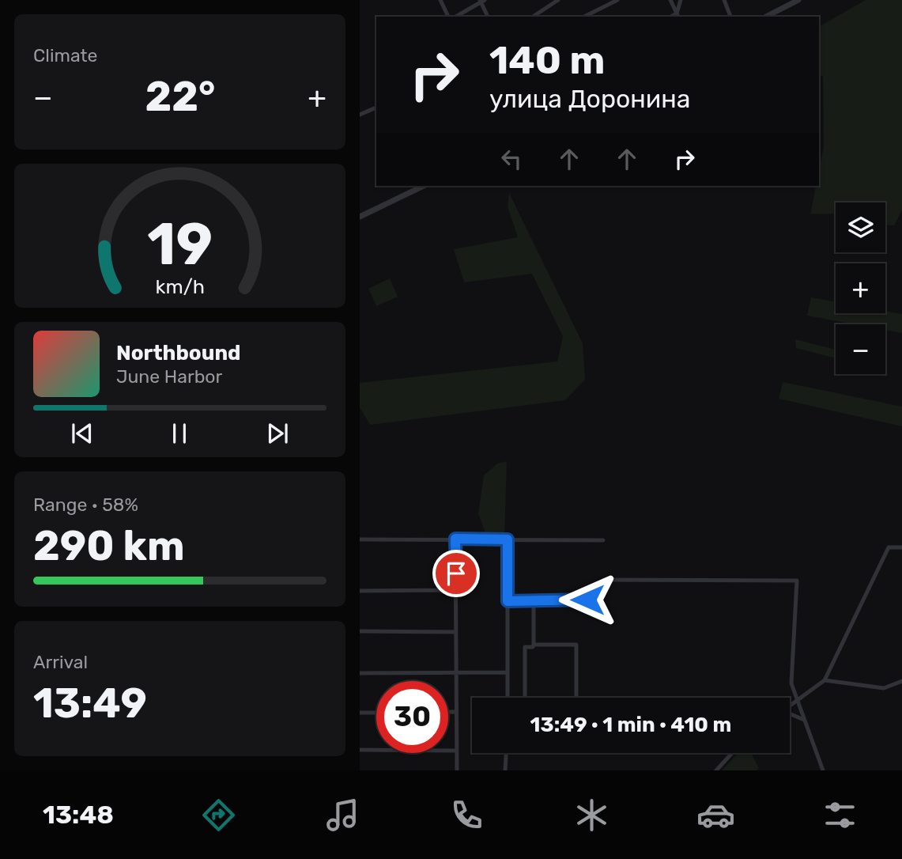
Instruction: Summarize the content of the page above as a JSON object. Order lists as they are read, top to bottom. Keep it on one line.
{"page":{"tile":["Climate",["Range · 58%","290 km"],["Arrival","13:49"]],"turn":["140 m","улица Доронина"],"heat":["−","22°","+"],"map_buttons":["+","−"],"song":["Northbound","June Harbor"],"limit":"30","trip":"13:49 · 1 min · 410 m","tabs":"13:48","gauge":["19","km/h"]}}
